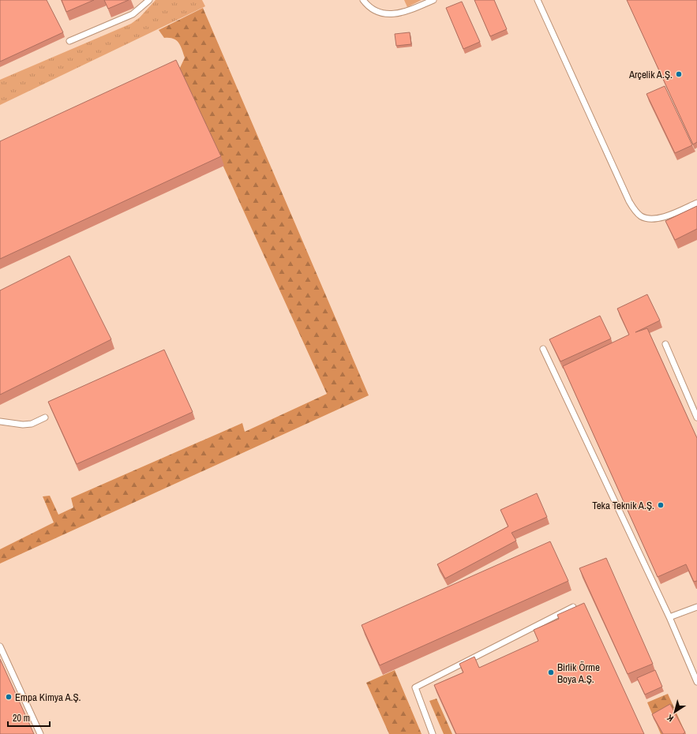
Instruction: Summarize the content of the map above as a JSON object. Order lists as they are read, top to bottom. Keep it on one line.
{"places":["Arçelik A.Ş.","Teka Teknik A.Ş.","Birlik Örme Boya A.Ş.","Empa Kimya A.Ş."],"scale_bar":"20 m","north":"bottom left"}
